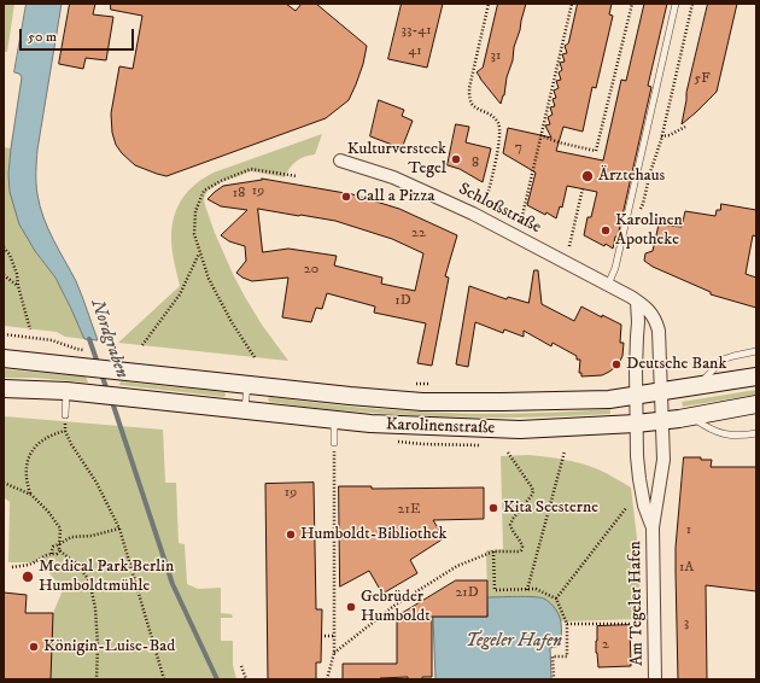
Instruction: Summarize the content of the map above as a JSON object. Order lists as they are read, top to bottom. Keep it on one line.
{"streets":{"main road":["Karolinenstraße"],"street":["Schloßstraße","Am Tegeler Hafen"]},"crossings":[["Schloßstraße","Karolinenstraße"],["Schloßstraße","Am Tegeler Hafen"],["Karolinenstraße","Am Tegeler Hafen"]],"water":["Nordgraben","Tegeler Hafen"],"places":["Kulturversteck Tegel","Ärztehaus","Call a Pizza","Karolinen Apotheke","Deutsche Bank","Kita Seesterne","Humboldt-Bibliothek","Medical Park Berlin Humboldtmühle","Gebrüder Humboldt","Königin-Luise-Bad"],"house_numbers":["33-41","41","31","5F","7","8","19","18","22","20","1D","19","21E","1","1A","21D","3","2"],"scale_bar":"50 m"}
